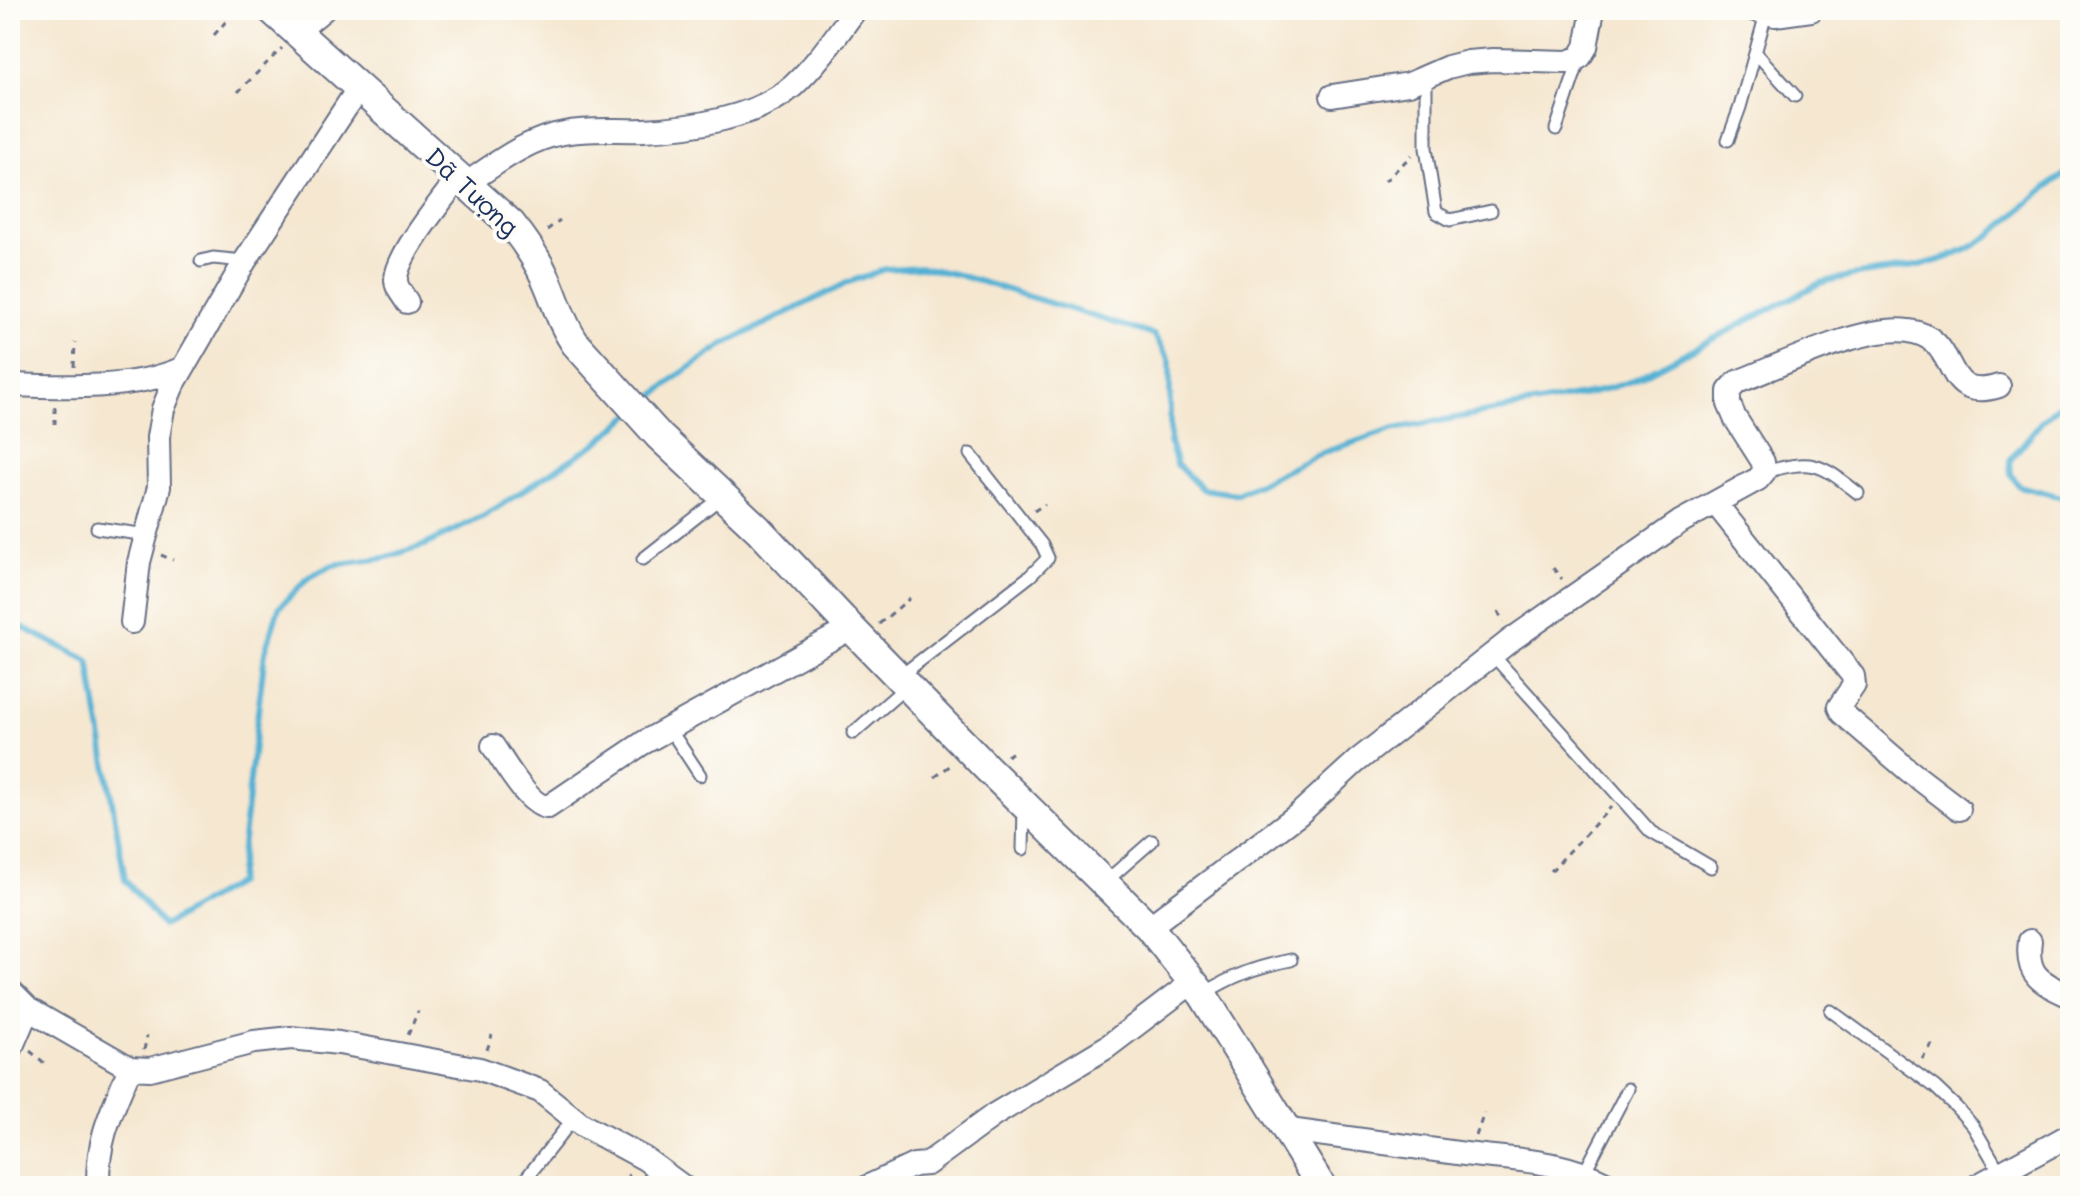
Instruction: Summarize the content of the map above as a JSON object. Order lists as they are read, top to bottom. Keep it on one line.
{"streets":{"street":["Dã Tượng"]}}
